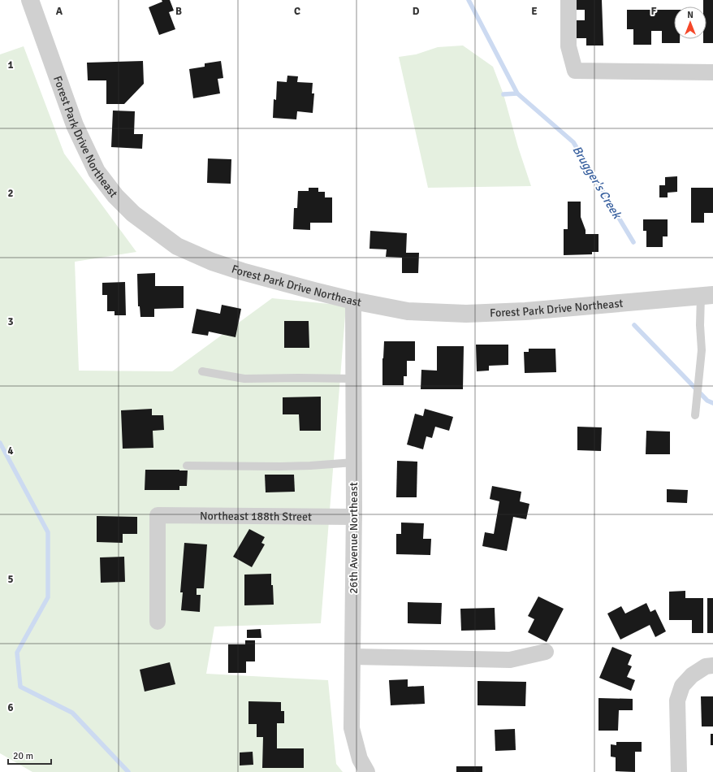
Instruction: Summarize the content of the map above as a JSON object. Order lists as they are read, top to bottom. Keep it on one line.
{"streets":{"street":["Forest Park Drive Northeast","Northeast 188th Street","26th Avenue Northeast"]},"crossings":[["Forest Park Drive Northeast","26th Avenue Northeast"],["Northeast 188th Street","26th Avenue Northeast"]],"water":["Brugger's Creek"],"scale_bar":"20 m","north":"top","grid":{"columns":["A","B","C","D","E","F"],"rows":["1","2","3","4","5","6"]}}
